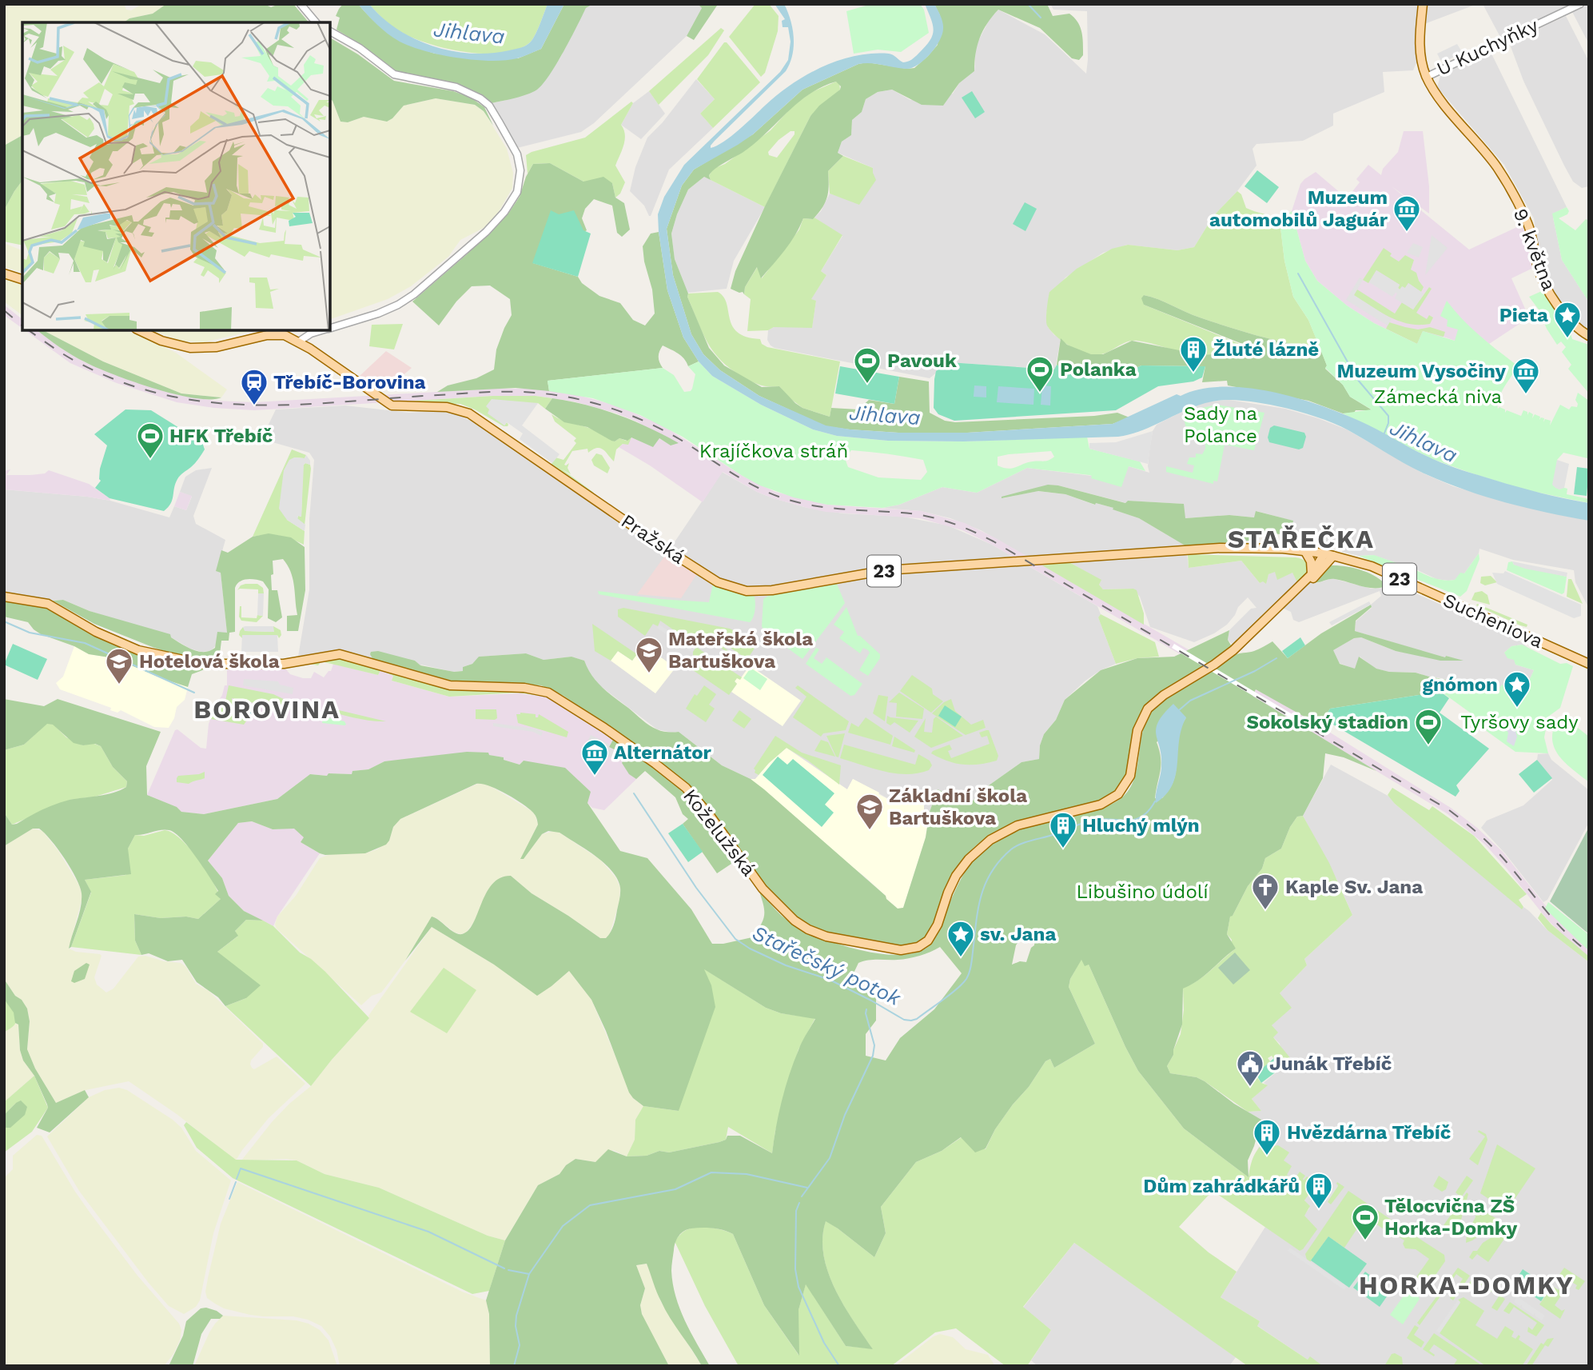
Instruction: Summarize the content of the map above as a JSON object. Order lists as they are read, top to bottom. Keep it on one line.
{"streets":{"main road":["9. května","Pražská","23","Sucheniova","Koželužská"],"street":["U Kuchyňky"]},"crossings":[["U Kuchyňky","9. května"],["Pražská","Sucheniova"]],"districts":["STAŘEČKA","BOROVINA","HORKA-DOMKY"],"water":["Jihlava","Stařečský potok"],"parks":["Zámecká niva","Sady na Polance","Krajíčkova stráň","Tyršovy sady","Libušino údolí"],"places":{"museum":["Muzeum automobilů Jaguár","Muzeum Vysočiny","Alternátor"],"place":["Pieta","gnómon","sv. Jana"],"building":["Žluté lázně","Hluchý mlýn","Hvězdárna Třebíč","Dům zahrádkářů"],"sports":["Pavouk","Polanka","HFK Třebíč","Sokolský stadion","Tělocvična ZŠ Horka-Domky"],"station":["Třebíč-Borovina"],"school or university":["Mateřská škola Bartuškova","Hotelová škola","Základní škola Bartuškova"],"church":["Kaple Sv. Jana"],"public building":["Junák Třebíč"]}}
